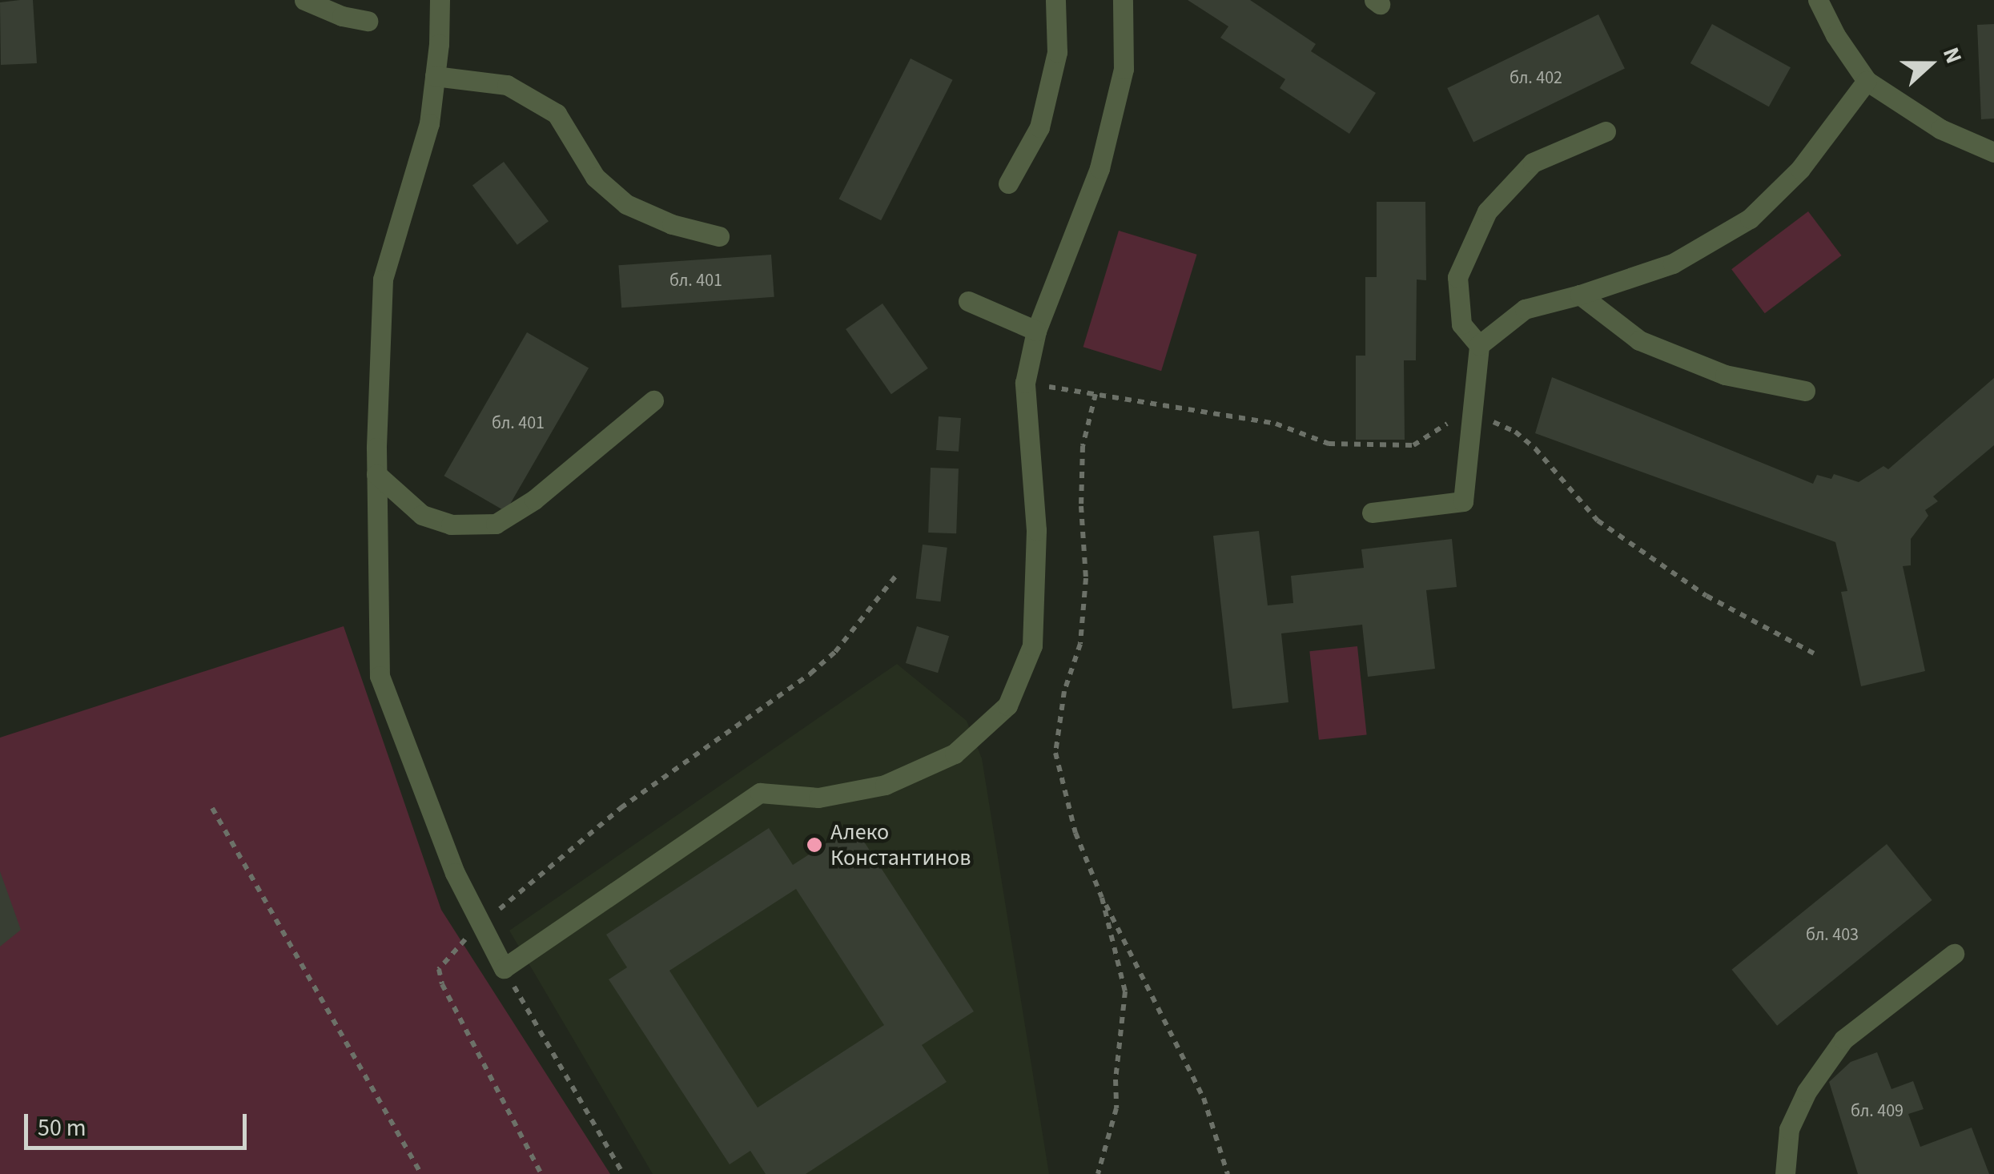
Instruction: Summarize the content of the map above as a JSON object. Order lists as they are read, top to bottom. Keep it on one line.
{"places":["Алеко Константинов"],"house_numbers":["бл. 402","бл. 401","бл. 401","бл. 403","бл. 409"],"scale_bar":"50 m","north":"right"}
